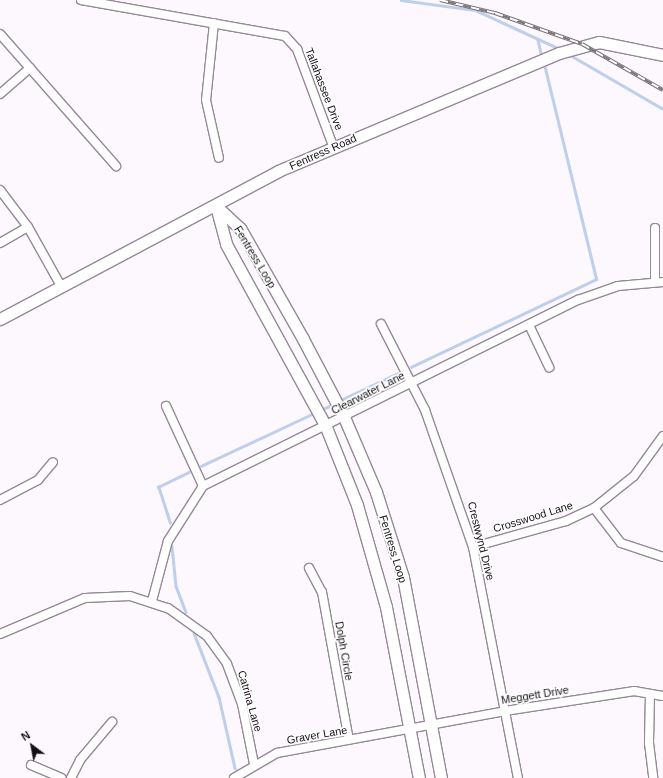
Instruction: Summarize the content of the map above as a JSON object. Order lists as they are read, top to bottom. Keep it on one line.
{"streets":{"street":["Tallahassee Drive","Fentress Road","Fentress Loop","Clearwater Lane","Crosswood Lane","Crestwynd Drive","Dolph Circle","Meggett Drive","Catrina Lane","Graver Lane"]},"crossings":[["Tallahassee Drive","Fentress Road"],["Fentress Road","Fentress Loop"],["Fentress Loop","Clearwater Lane"],["Fentress Loop","Meggett Drive"],["Fentress Loop","Graver Lane"],["Clearwater Lane","Crestwynd Drive"],["Crosswood Lane","Crestwynd Drive"],["Crestwynd Drive","Meggett Drive"],["Dolph Circle","Graver Lane"],["Meggett Drive","Graver Lane"],["Catrina Lane","Graver Lane"]],"north":"top left"}
